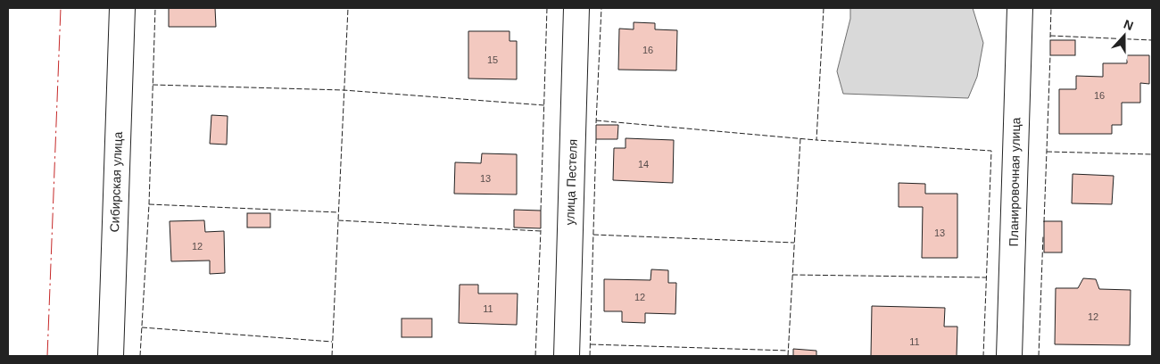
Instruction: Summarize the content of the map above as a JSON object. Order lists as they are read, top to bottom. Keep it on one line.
{"streets":{"street":["Сибирская улица","улица Пестеля","Планировочная улица"]},"house_numbers":["16","15","16","14","13","13","12","12","11","12","11"],"north":"top"}
